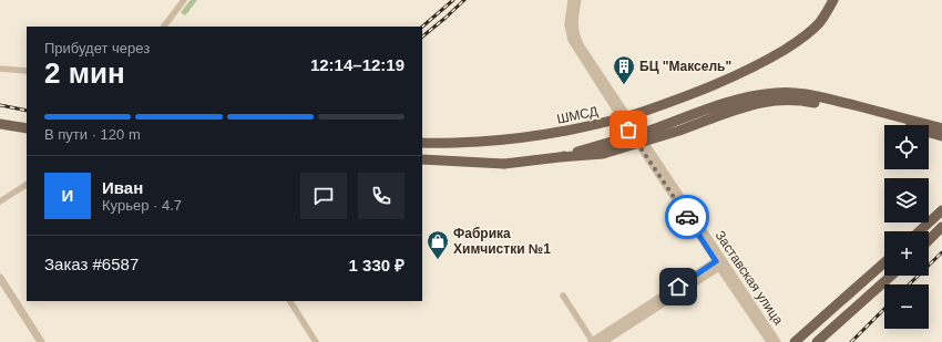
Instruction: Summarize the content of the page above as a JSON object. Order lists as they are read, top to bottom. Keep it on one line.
{"streets":{"main road":["ШМСД"],"street":["Заставская улица"]},"places":{"building":["БЦ \"Максель\""],"shop":["Фабрика Химчистки №1"]},"page":{"heading":["2 мин","Прибудет через","12:14–12:19"],"panel":["Иван","Курьер · 4.7","Заказ #6587","1 330 ₽"],"bar":"В пути · 120 m","map_buttons":["+","−"],"round":"И"}}
